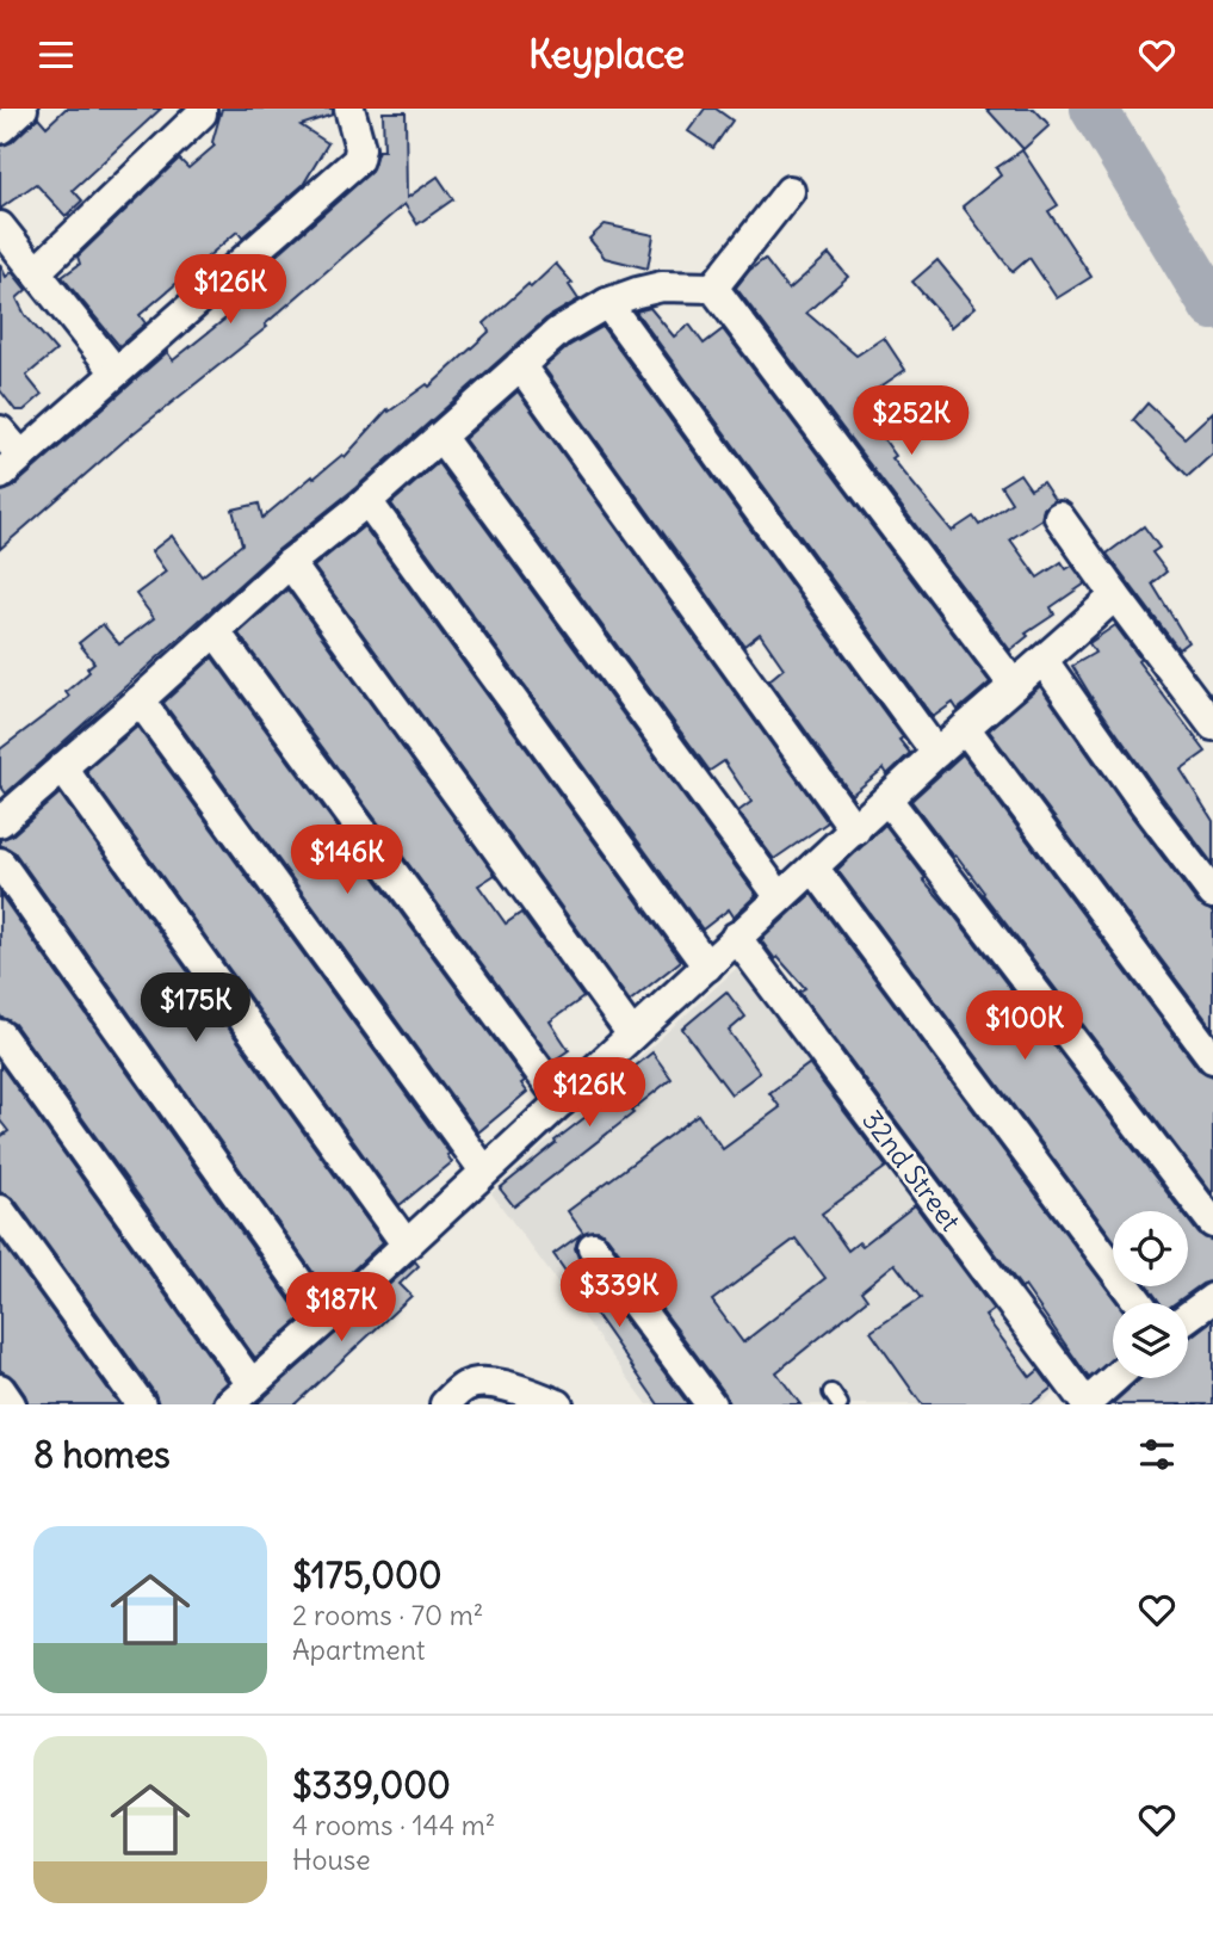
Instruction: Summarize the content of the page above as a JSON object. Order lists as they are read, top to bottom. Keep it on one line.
{"streets":{"street":["32nd Street"]},"page":{"header":"Keyplace","price":["$126K","$252K","$146K","$175K","$100K","$126K","$339K","$187K"],"heading":"8 homes","list":[{"name":"$175,000","note":"2 rooms · 70 m² · Apartment"},{"name":"$339,000","note":"4 rooms · 144 m² · House"}]}}
